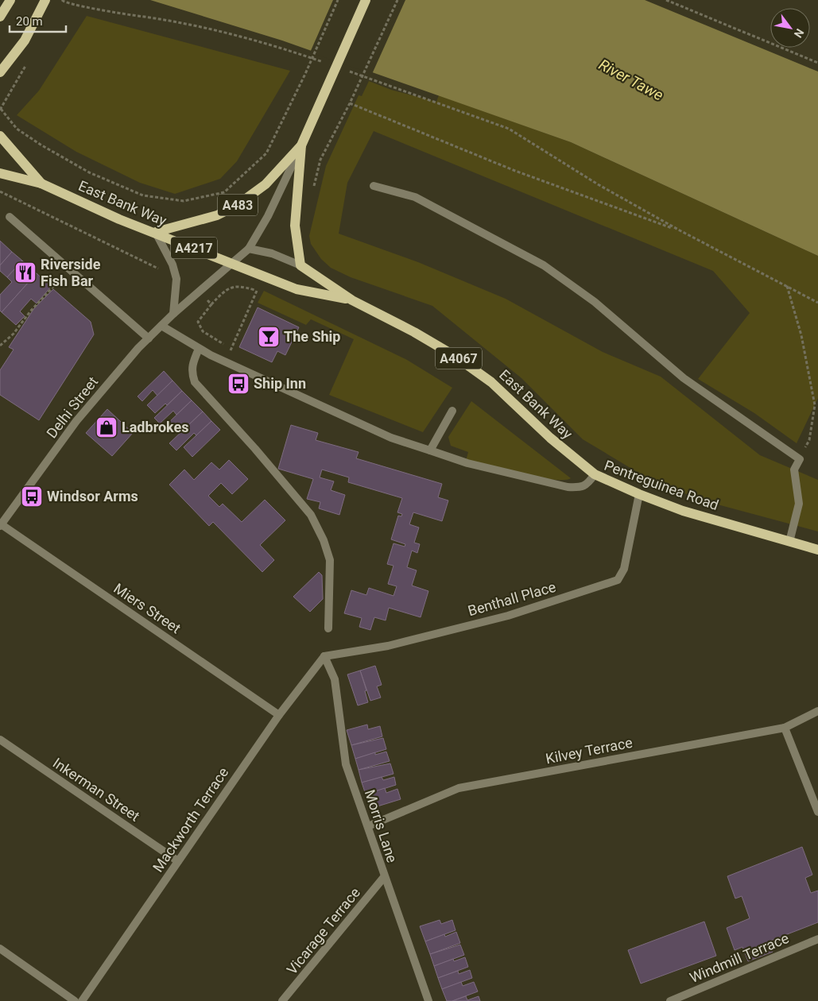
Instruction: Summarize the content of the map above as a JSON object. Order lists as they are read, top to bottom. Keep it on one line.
{"streets":{"main road":["East Bank Way","A483","A4217","A4067","Pentreguinea Road"],"street":["Delhi Street","Benthall Place","Miers Street","Kilvey Terrace","Inkerman Street","Mackworth Terrace","Morris Lane","Vicarage Terrace","Windmill Terrace"]},"crossings":[["East Bank Way","A483"],["East Bank Way","Delhi Street"],["East Bank Way","Pentreguinea Road"],["A483","Delhi Street"],["Delhi Street","Pentreguinea Road"],["Delhi Street","Miers Street"],["Pentreguinea Road","Benthall Place"],["Benthall Place","Mackworth Terrace"],["Benthall Place","Morris Lane"],["Miers Street","Mackworth Terrace"],["Kilvey Terrace","Morris Lane"],["Inkerman Street","Mackworth Terrace"],["Mackworth Terrace","Morris Lane"],["Morris Lane","Vicarage Terrace"]],"water":["River Tawe"],"places":{"restaurant":["Riverside Fish Bar"],"bar":["The Ship"],"bus stop":["Ship Inn","Windsor Arms"],"shop":["Ladbrokes"]},"scale_bar":"20 m","north":"bottom right"}
